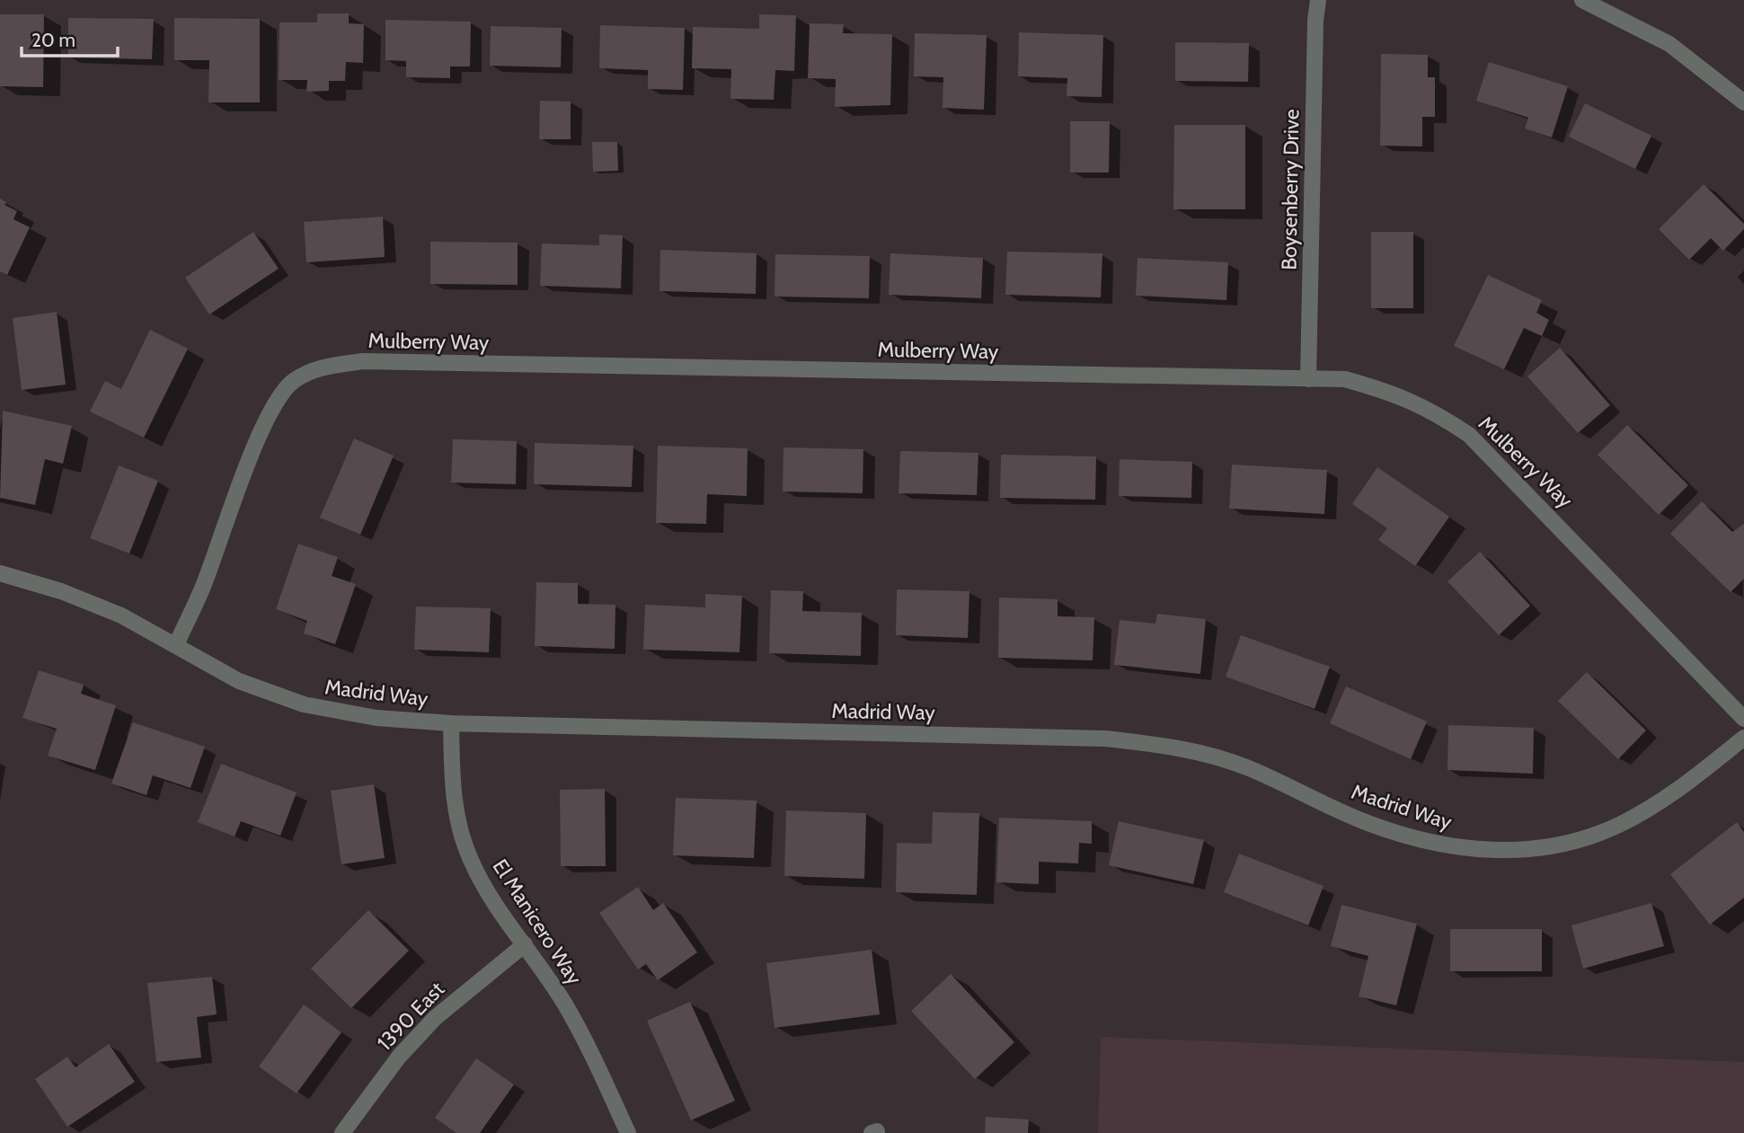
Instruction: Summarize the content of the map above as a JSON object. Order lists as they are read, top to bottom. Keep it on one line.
{"streets":{"street":["Boysenberry Drive","Mulberry Way","Madrid Way","El Manicero Way","1390 East"]},"crossings":[["Boysenberry Drive","Mulberry Way"],["Mulberry Way","Madrid Way"],["Madrid Way","El Manicero Way"],["El Manicero Way","1390 East"]],"scale_bar":"20 m"}
